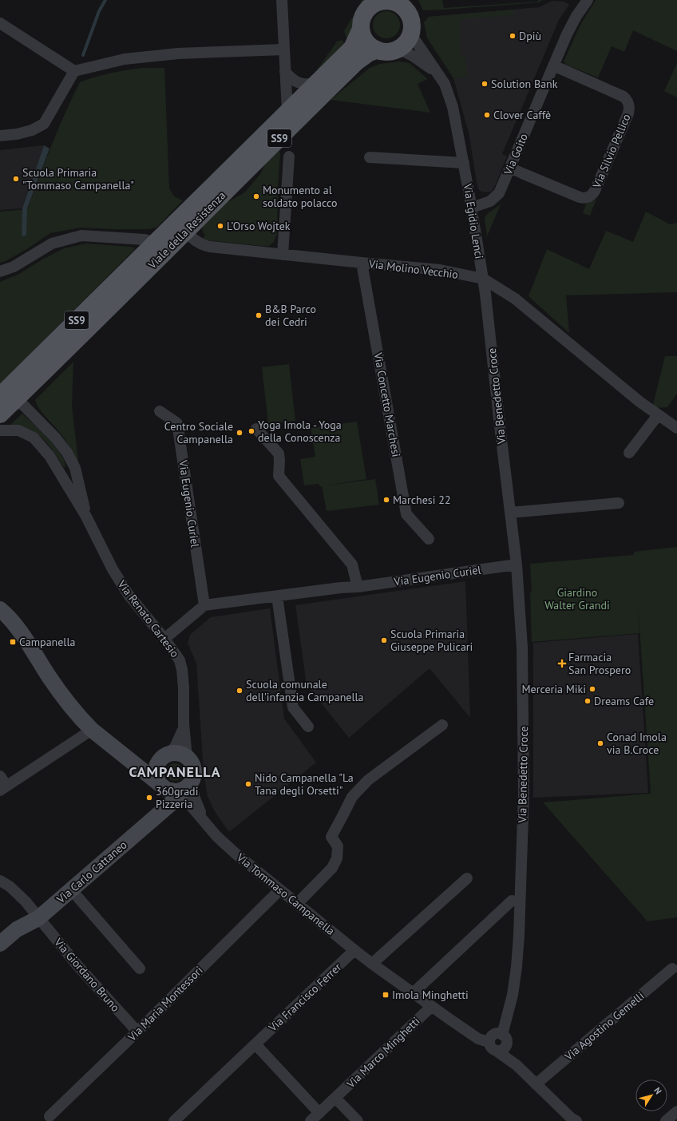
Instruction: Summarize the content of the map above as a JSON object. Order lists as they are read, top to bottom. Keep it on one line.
{"streets":{"main road":["SS9","Viale della Resistenza"],"street":["Via Silvio Pellico","Via Goito","Via Egidio Lenci","Via Molino Vecchio","Via Benedetto Croce","Via Concetto Marchesi","Via Eugenio Curiel","Via Renato Cartesio","Via Carlo Cattaneo","Via Tommaso Campanella","Via Giordano Bruno","Via Francisco Ferrer","Via Maria Montessori","Via Agostino Gemelli","Via Marco Minghetti"]},"crossings":[["Via Silvio Pellico","Via Goito"],["Via Goito","Via Egidio Lenci"],["Via Egidio Lenci","Viale della Resistenza"],["Via Egidio Lenci","Via Molino Vecchio"],["Via Egidio Lenci","Via Benedetto Croce"],["Viale della Resistenza","Via Molino Vecchio"],["Viale della Resistenza","Via Renato Cartesio"],["Via Molino Vecchio","Via Benedetto Croce"],["Via Molino Vecchio","Via Concetto Marchesi"],["Via Benedetto Croce","Via Eugenio Curiel"],["Via Benedetto Croce","Via Tommaso Campanella"],["Via Renato Cartesio","Via Carlo Cattaneo"],["Via Renato Cartesio","Via Tommaso Campanella"],["Via Carlo Cattaneo","Via Tommaso Campanella"],["Via Carlo Cattaneo","Via Giordano Bruno"],["Via Tommaso Campanella","Via Francisco Ferrer"],["Via Tommaso Campanella","Via Maria Montessori"],["Via Tommaso Campanella","Via Marco Minghetti"],["Via Giordano Bruno","Via Maria Montessori"]],"districts":["CAMPANELLA"],"parks":["Giardino Walter Grandi"],"places":{"other":["Dpiù","Solution Bank","Clover Caffè","Scuola Primaria \"Tommaso Campanella\"","Monumento al soldato polacco","L’Orso Wojtek","B&B Parco dei Cedri","Yoga Imola - Yoga della Conoscenza","Centro Sociale Campanella","Marchesi 22","Scuola Primaria Giuseppe Pulicari","Merceria Miki","Scuola comunale dell'infanzia Campanella","Dreams Cafe","Conad Imola via B.Croce","Nido Campanella \"La Tana degli Orsetti\"","360gradi Pizzeria"],"transit":["Campanella","Imola Minghetti"],"health":["Farmacia San Prospero"]},"north":"top right"}
